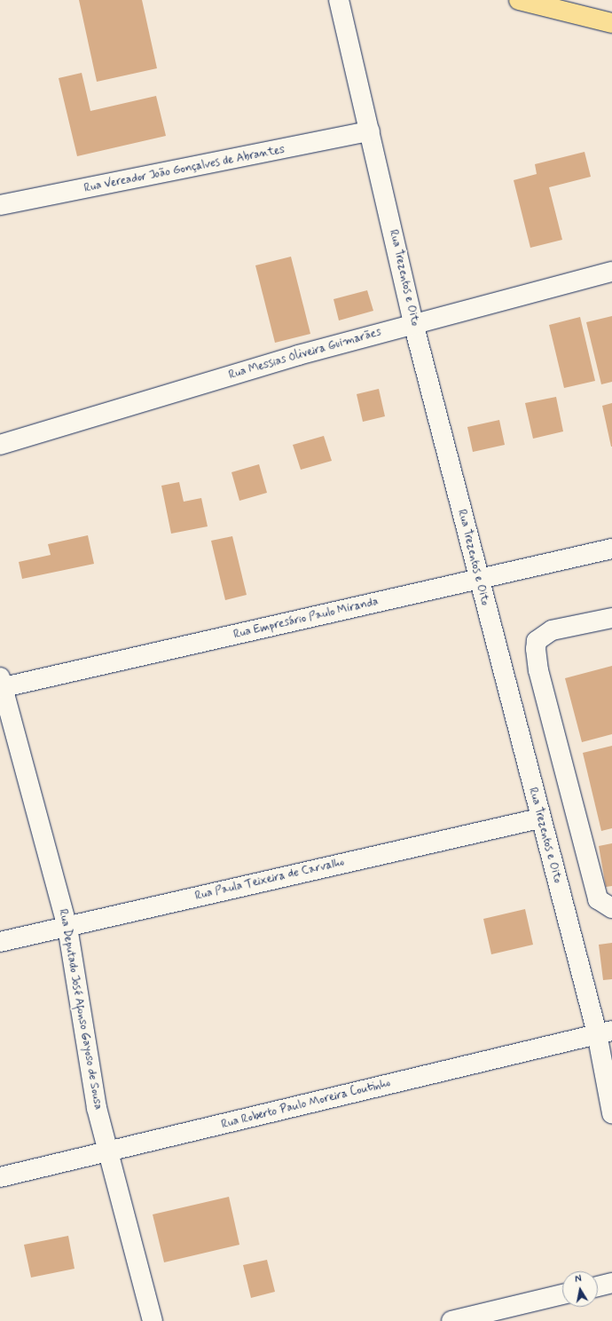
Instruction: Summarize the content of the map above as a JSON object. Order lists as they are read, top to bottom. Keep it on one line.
{"streets":{"street":["Rua Vereador João Gonçalves de Abrantes","Rua Trezentos e Oito","Rua Messias Oliveira Guimarães","Rua Empresário Paulo Miranda","Rua Paula Teixeira de Carvalho","Rua Deputado José Afonso Gayoso de Sousa","Rua Roberto Paulo Moreira Coutinho"]},"crossings":[["Rua Vereador João Gonçalves de Abrantes","Rua Trezentos e Oito"],["Rua Trezentos e Oito","Rua Messias Oliveira Guimarães"],["Rua Trezentos e Oito","Rua Empresário Paulo Miranda"],["Rua Trezentos e Oito","Rua Paula Teixeira de Carvalho"],["Rua Trezentos e Oito","Rua Roberto Paulo Moreira Coutinho"],["Rua Empresário Paulo Miranda","Rua Deputado José Afonso Gayoso de Sousa"],["Rua Paula Teixeira de Carvalho","Rua Deputado José Afonso Gayoso de Sousa"],["Rua Deputado José Afonso Gayoso de Sousa","Rua Roberto Paulo Moreira Coutinho"]],"north":"top"}
